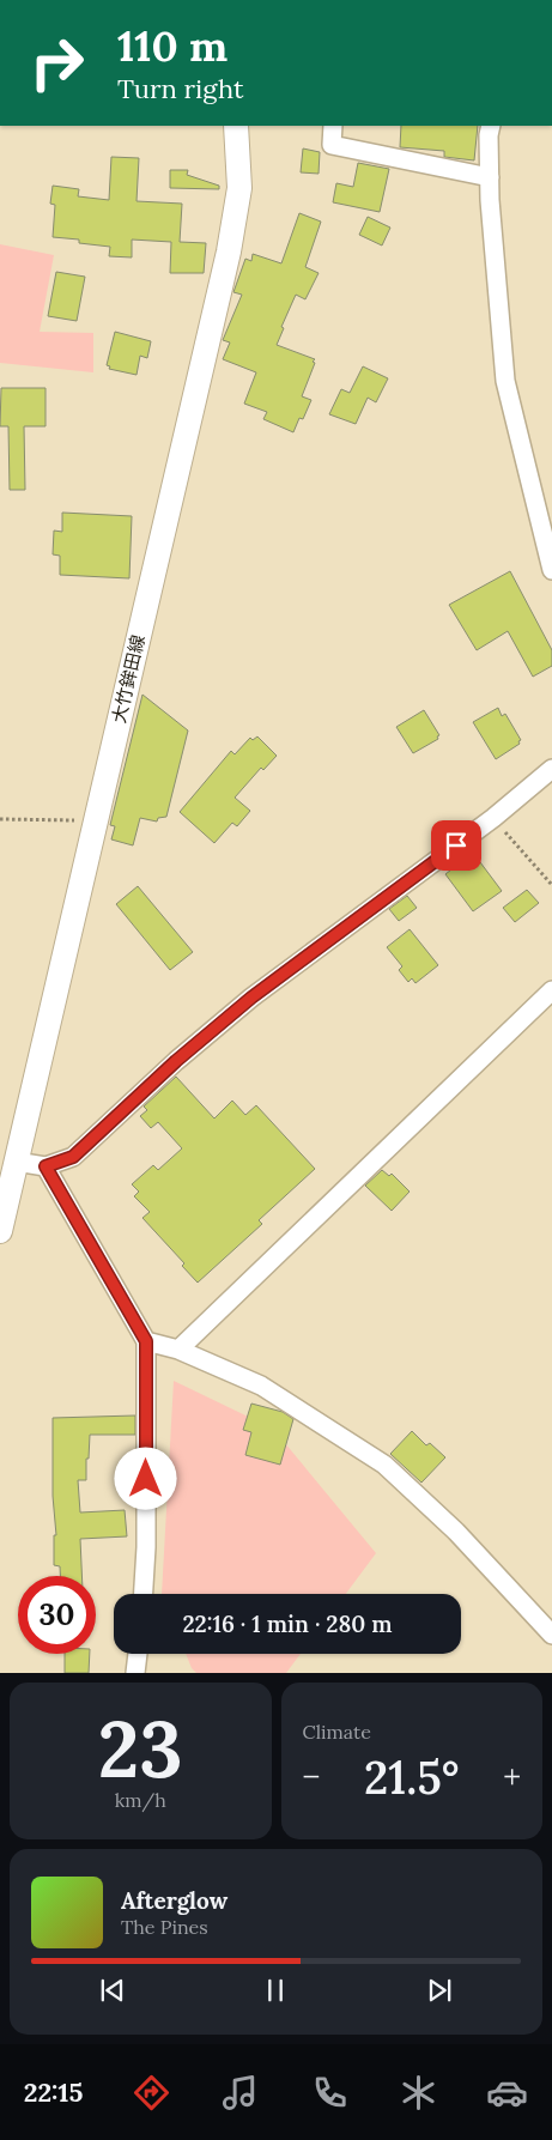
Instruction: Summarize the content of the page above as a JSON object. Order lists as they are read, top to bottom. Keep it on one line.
{"streets":{"main road":["大竹鉾田線"]},"page":{"turn":["110 m","Turn right"],"limit":"30","trip":"22:16 · 1 min · 280 m","tile":[["23","km/h"],"Climate"],"heat":["−","21.5°","+"],"song":["Afterglow","The Pines"],"tabs":"22:15"}}
